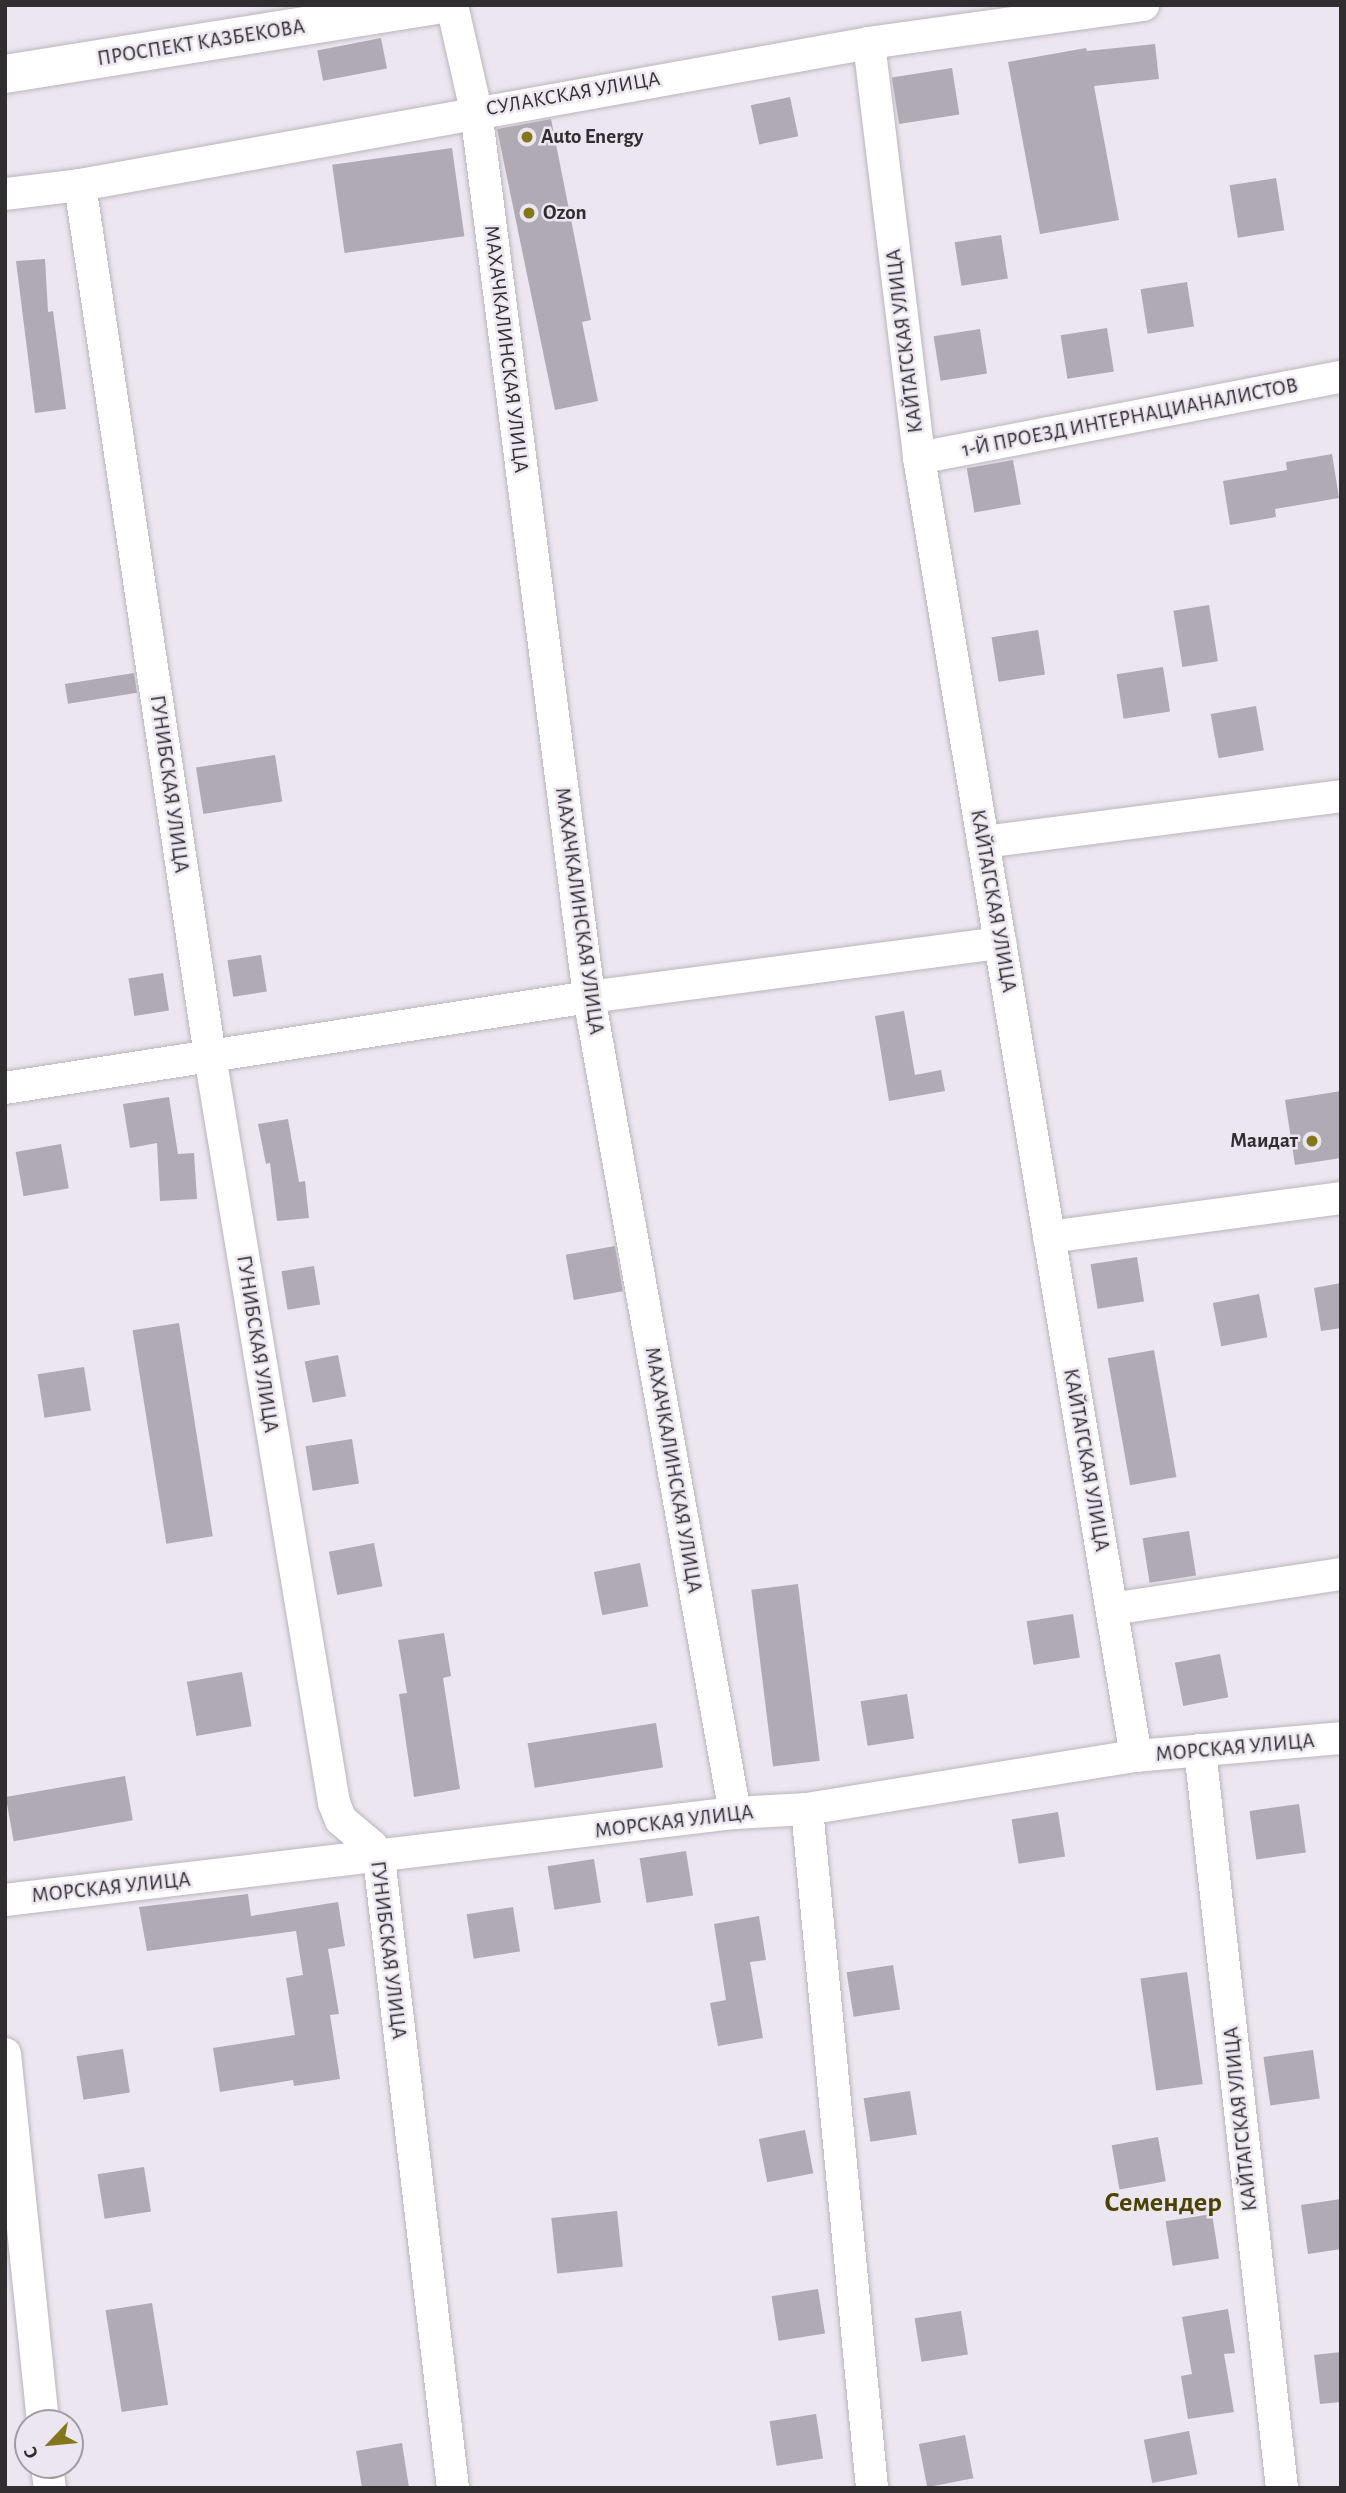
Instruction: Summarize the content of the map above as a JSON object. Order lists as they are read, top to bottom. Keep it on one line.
{"streets":{"highway":["ПРОСПЕКТ КАЗБЕКОВА"],"street":["СУЛАКСКАЯ УЛИЦА","КАЙТАГСКАЯ УЛИЦА","МАХАЧКАЛИНСКАЯ УЛИЦА","1-Й ПРОЕЗД ИНТЕРНАЦИАНАЛИСТОВ","ГУНИБСКАЯ УЛИЦА","МОРСКАЯ УЛИЦА"]},"crossings":[["СУЛАКСКАЯ УЛИЦА","КАЙТАГСКАЯ УЛИЦА"],["СУЛАКСКАЯ УЛИЦА","МАХАЧКАЛИНСКАЯ УЛИЦА"],["СУЛАКСКАЯ УЛИЦА","ГУНИБСКАЯ УЛИЦА"],["КАЙТАГСКАЯ УЛИЦА","1-Й ПРОЕЗД ИНТЕРНАЦИАНАЛИСТОВ"],["КАЙТАГСКАЯ УЛИЦА","МОРСКАЯ УЛИЦА"],["МАХАЧКАЛИНСКАЯ УЛИЦА","МОРСКАЯ УЛИЦА"],["ГУНИБСКАЯ УЛИЦА","МОРСКАЯ УЛИЦА"]],"districts":["Семендер"],"places":["Auto Energy","Ozon","Маидат"],"north":"bottom left"}
